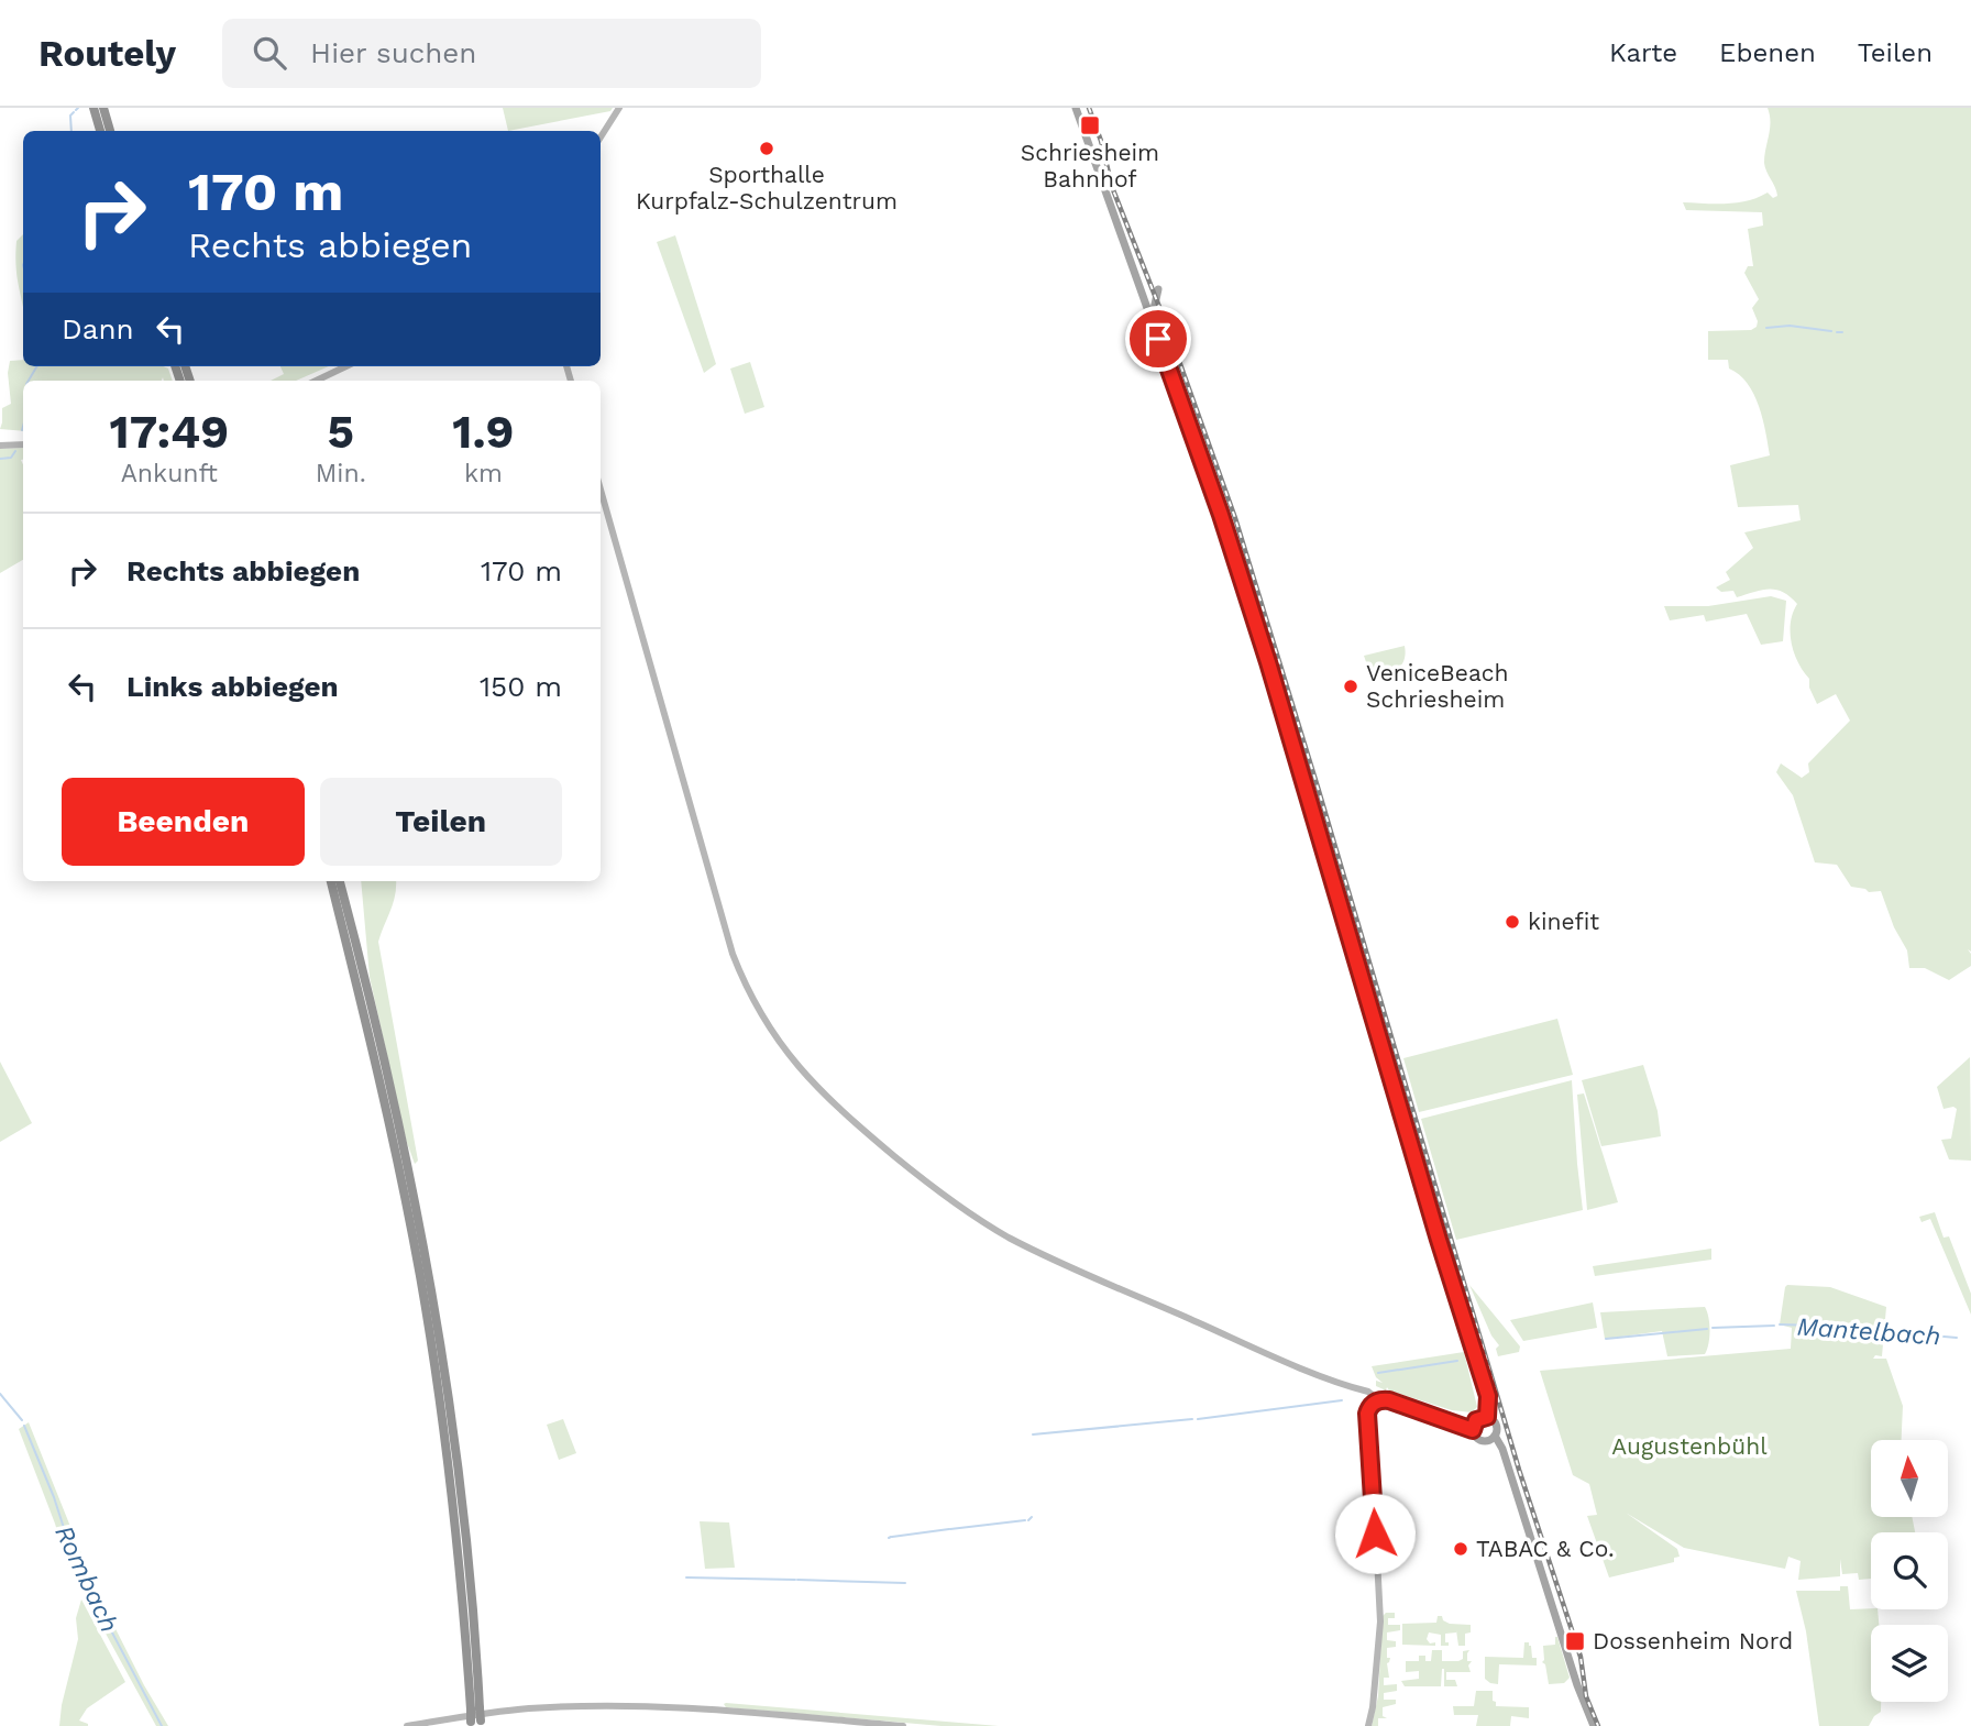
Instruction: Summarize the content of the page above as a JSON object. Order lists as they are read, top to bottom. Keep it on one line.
{"water":["Mantelbach","Rombach"],"parks":["Augustenbühl"],"places":{"transit":["Schriesheim Bahnhof","Dossenheim Nord"],"other":["Sporthalle Kurpfalz-Schulzentrum","VeniceBeach Schriesheim","kinefit","TABAC & Co."]},"north":"top","page":{"header":"Routely","search":"Hier suchen","nav":["Karte","Ebenen","Teilen"],"turn":["170 m","Rechts abbiegen"],"then":"Dann","eta":["17:49","Ankunft","5","Min.","1.9","km"],"list":[{"name":"Rechts abbiegen","value":"170 m"},{"name":"Links abbiegen","value":"150 m"}],"buttons":["Beenden","Teilen"]}}
